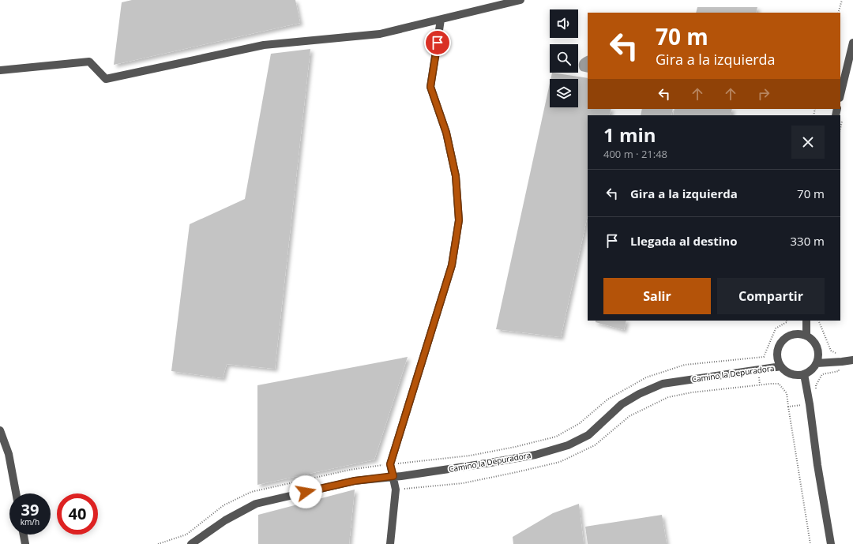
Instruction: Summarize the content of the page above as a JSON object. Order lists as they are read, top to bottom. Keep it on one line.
{"streets":{"street":["Camino la Depuradora"]},"page":{"turn":["70 m","Gira a la izquierda"],"heading":["1 min","400 m · 21:48"],"list":[{"name":"Gira a la izquierda","value":"70 m"},{"name":"Llegada al destino","value":"330 m"}],"buttons":["Salir","Compartir"],"speed":"39 km/h","limit":"40"}}
